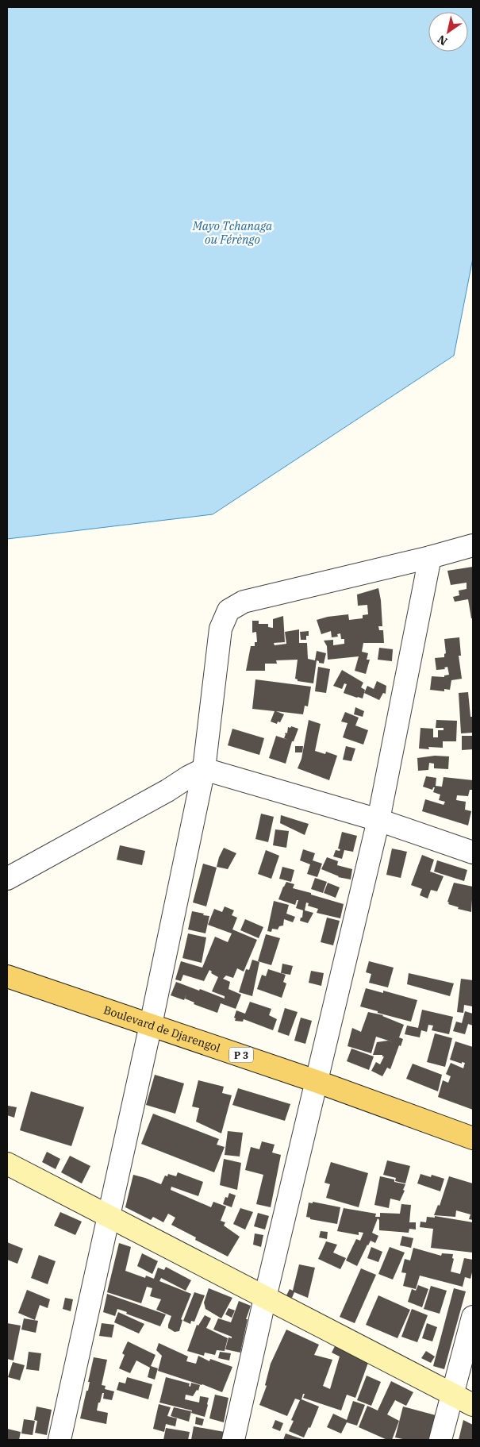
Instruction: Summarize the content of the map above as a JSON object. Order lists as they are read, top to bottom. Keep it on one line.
{"streets":{"main road":["Boulevard de Djarengol","P 3"]},"water":["Mayo Tchanaga ou Férèngo"],"north":"bottom left"}
